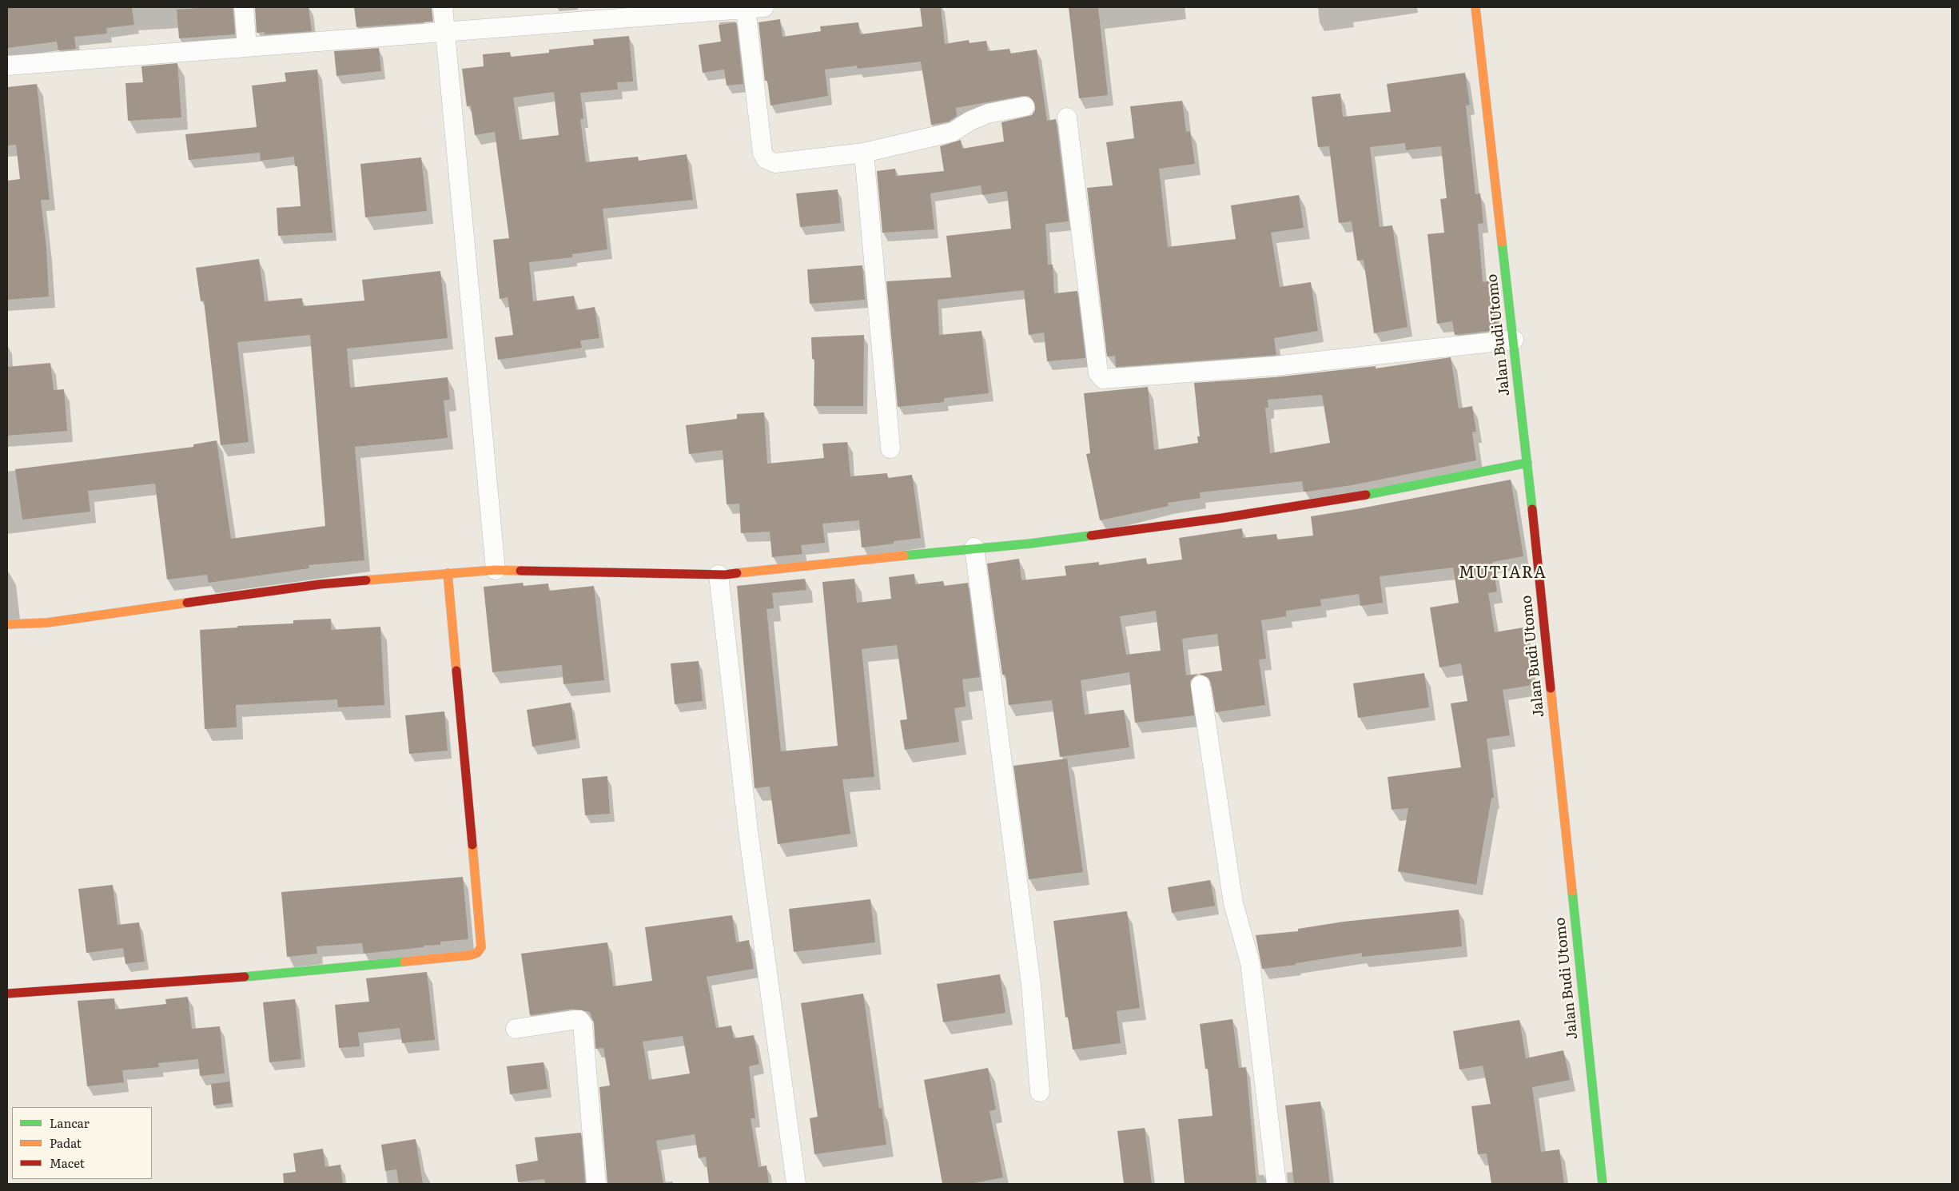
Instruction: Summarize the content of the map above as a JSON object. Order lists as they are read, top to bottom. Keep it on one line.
{"streets":{"street":["Jalan Budi Utomo"]},"districts":["MUTIARA"],"legend":["Lancar","Padat","Macet"]}
